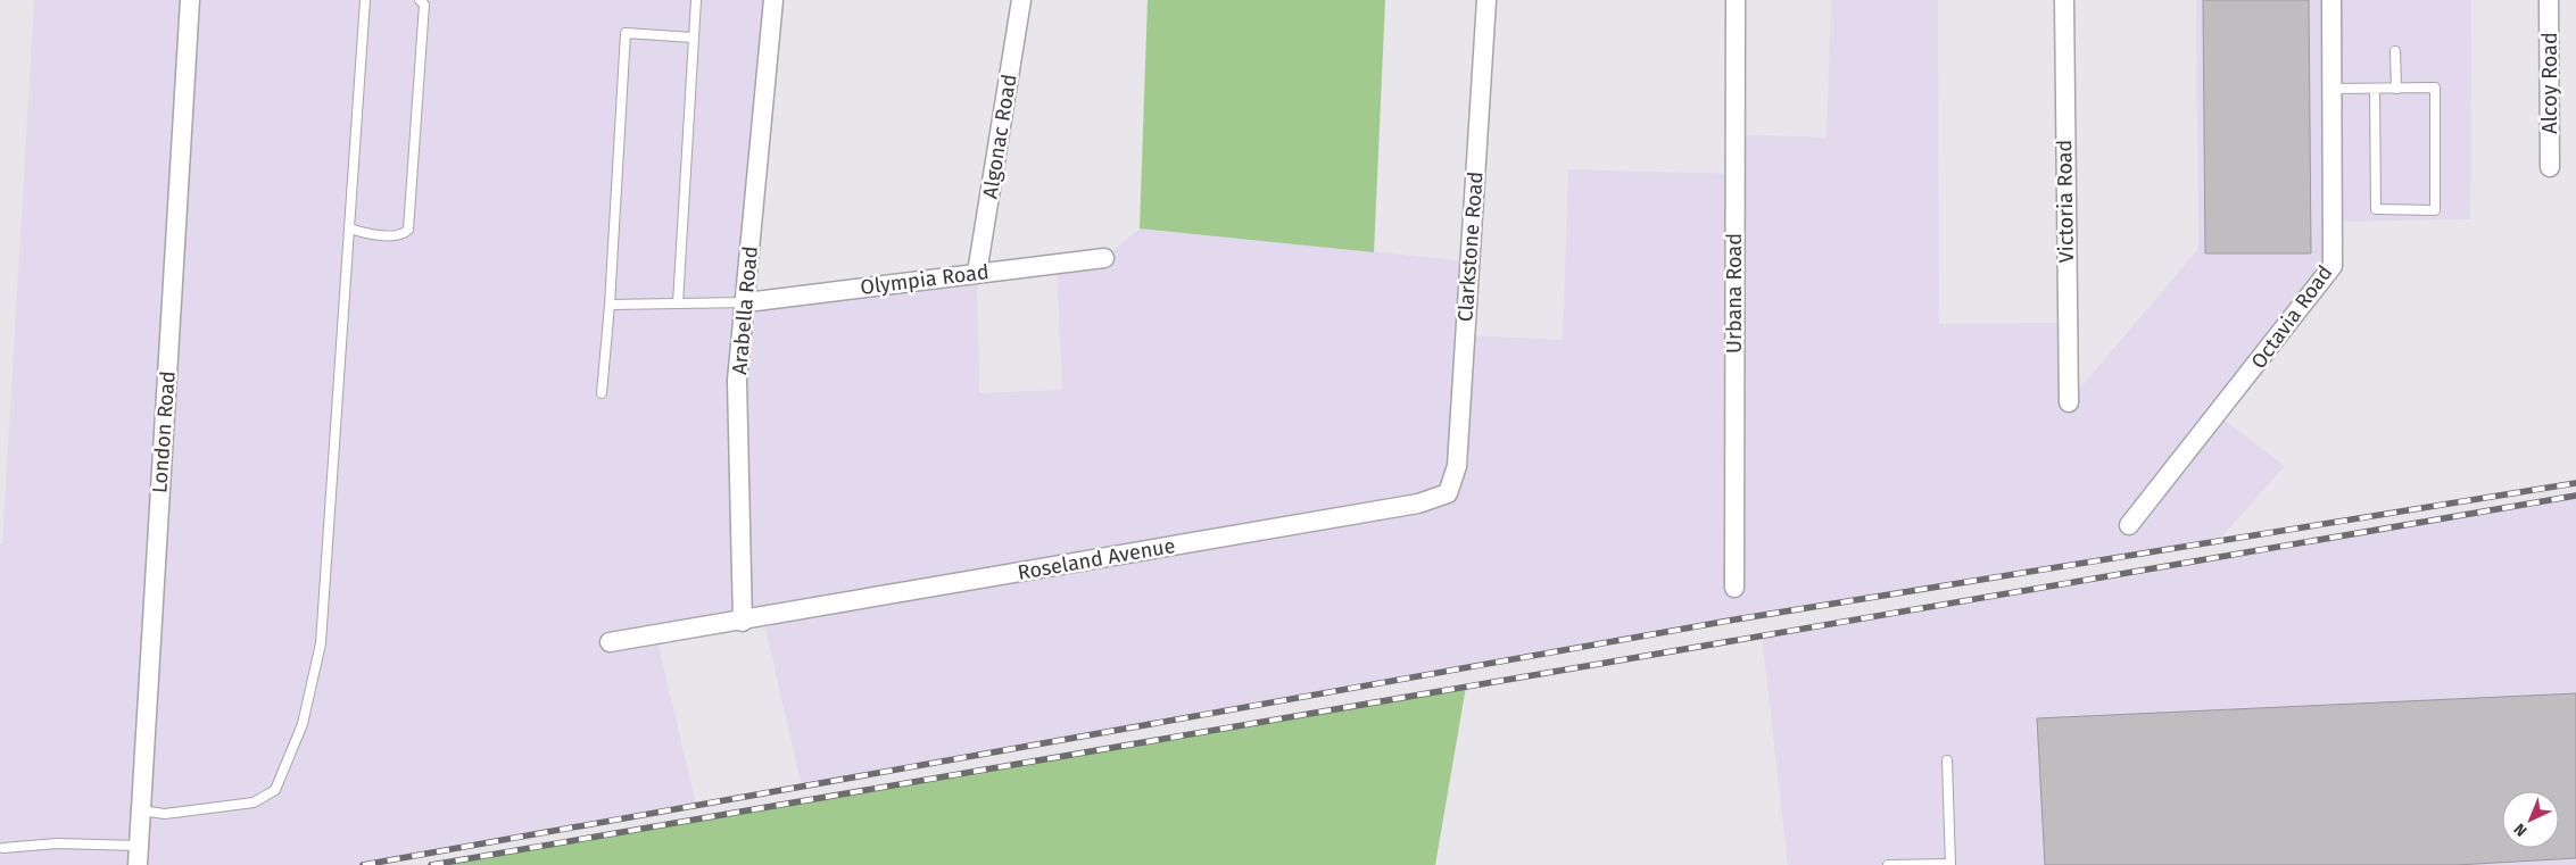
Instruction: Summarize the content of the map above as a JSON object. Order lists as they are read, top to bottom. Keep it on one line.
{"streets":{"street":["Alcoy Road","Algonac Road","Victoria Road","Clarkstone Road","Olympia Road","Urbana Road","Arabella Road","Octavia Road","London Road","Roseland Avenue"]},"crossings":[["Algonac Road","Olympia Road"],["Clarkstone Road","Roseland Avenue"],["Olympia Road","Arabella Road"],["Arabella Road","Roseland Avenue"]],"north":"bottom left"}
